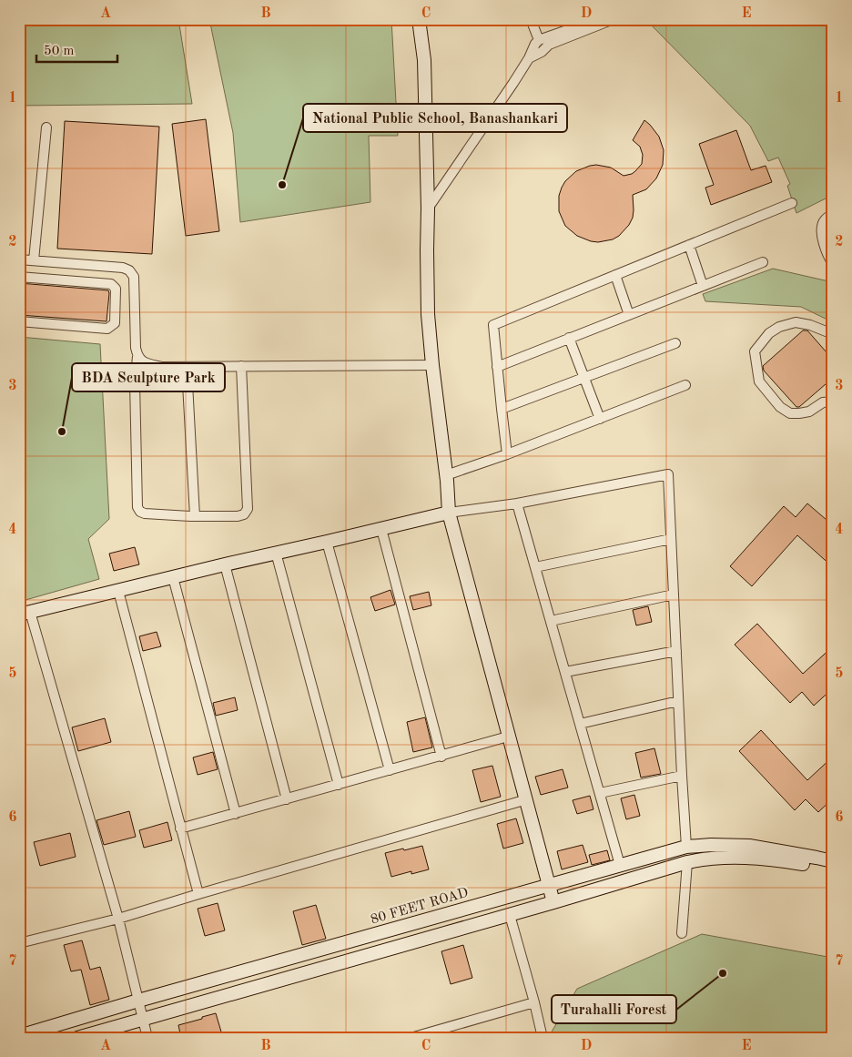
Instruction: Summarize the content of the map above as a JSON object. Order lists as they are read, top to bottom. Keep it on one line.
{"streets":{"main road":["80 FEET ROAD"]},"places":["National Public School, Banashankari","BDA Sculpture Park","Turahalli Forest"],"scale_bar":"50 m","grid":{"columns":["A","B","C","D","E"],"rows":["1","2","3","4","5","6","7"]}}
